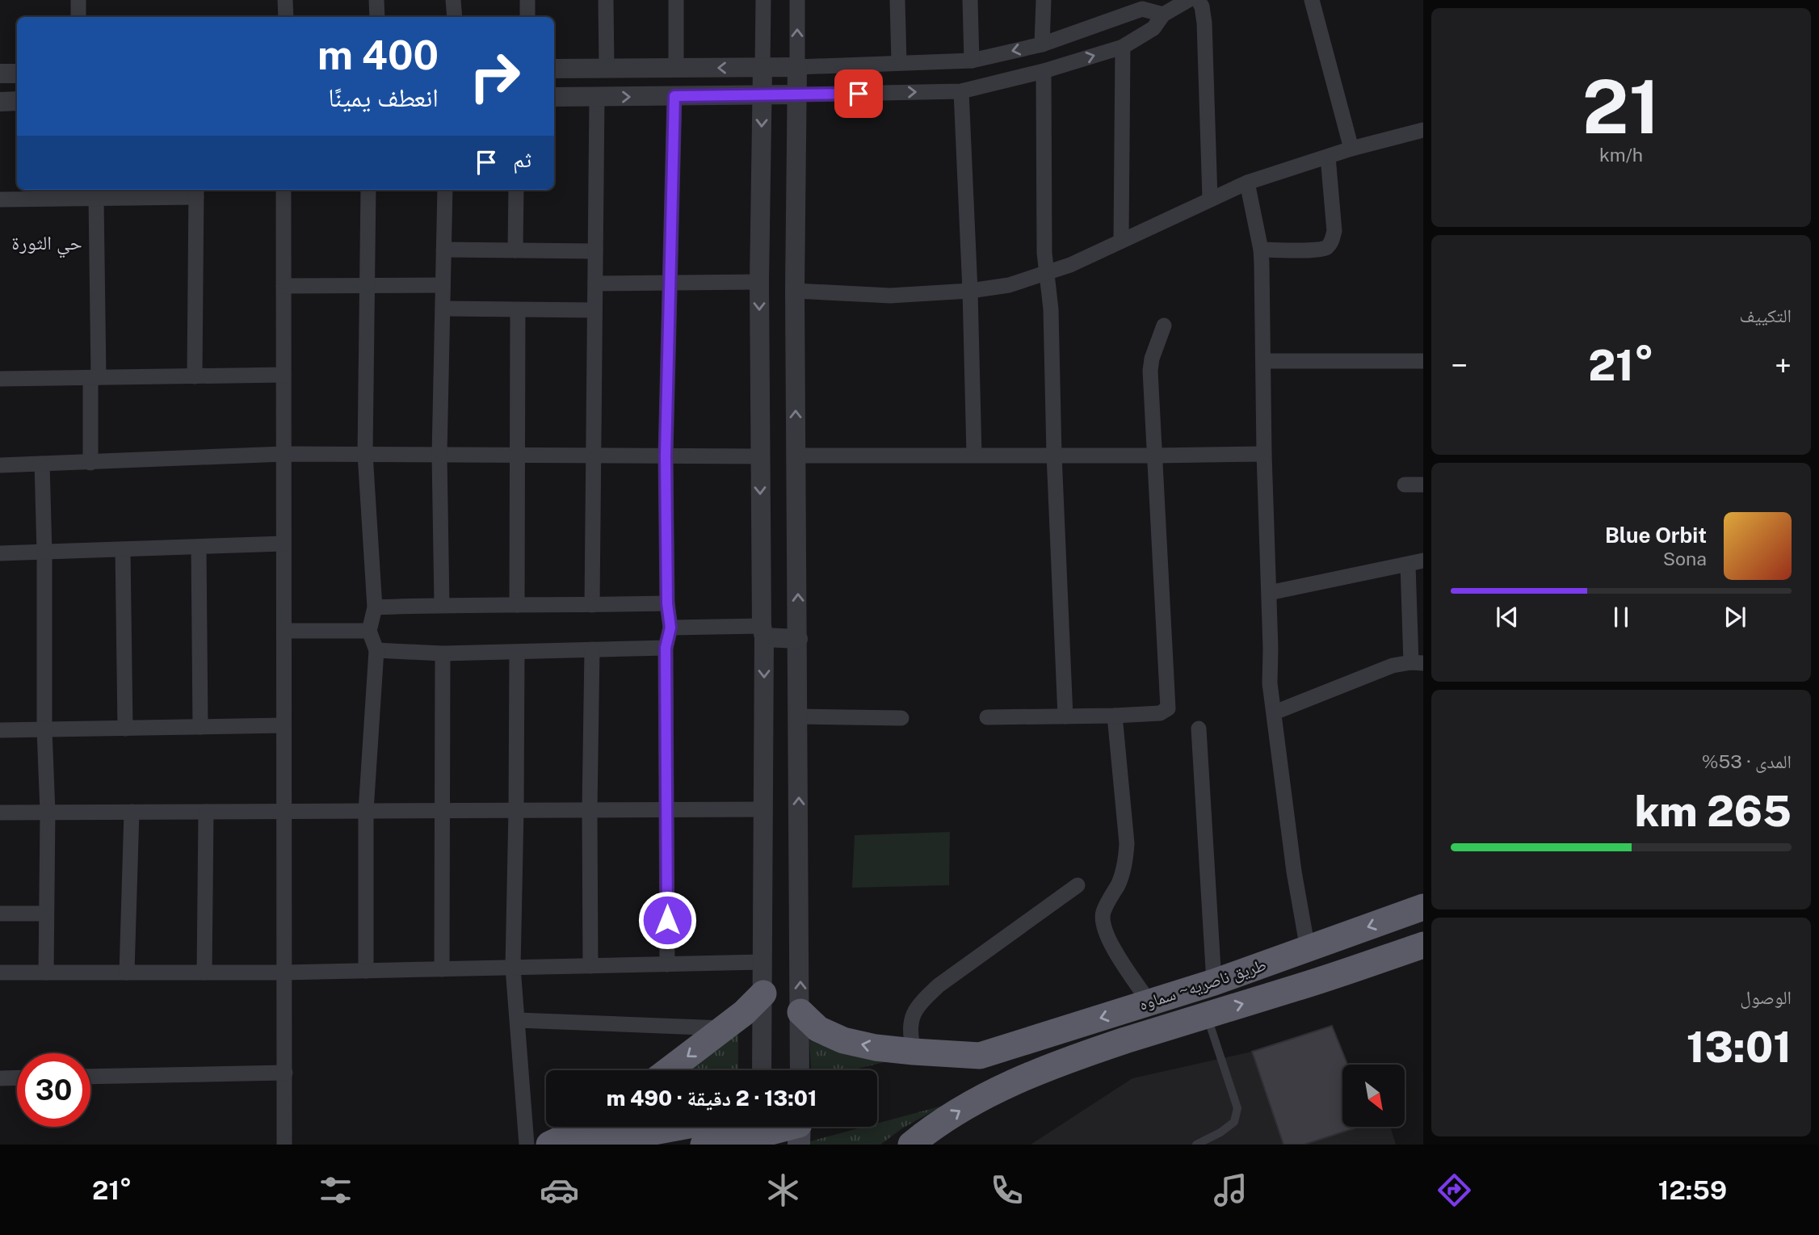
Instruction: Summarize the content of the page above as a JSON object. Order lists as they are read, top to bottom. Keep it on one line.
{"streets":{"highway":["طريق ناصريه~ سماوه"]},"districts":["حي الثورة"],"north":"bottom right","page":{"tile":[["21","km/h"],"التكييف",["المدى · 53%","265 km"],["الوصول","13:01"]],"turn":["400 m","انعطف يمينًا"],"then":"ثم","heat":["−","21°","+"],"song":["Blue Orbit","Sona"],"limit":"30","trip":"13:01 · 2 دقيقة · 490 m","tabs":["12:59","21°"]}}
